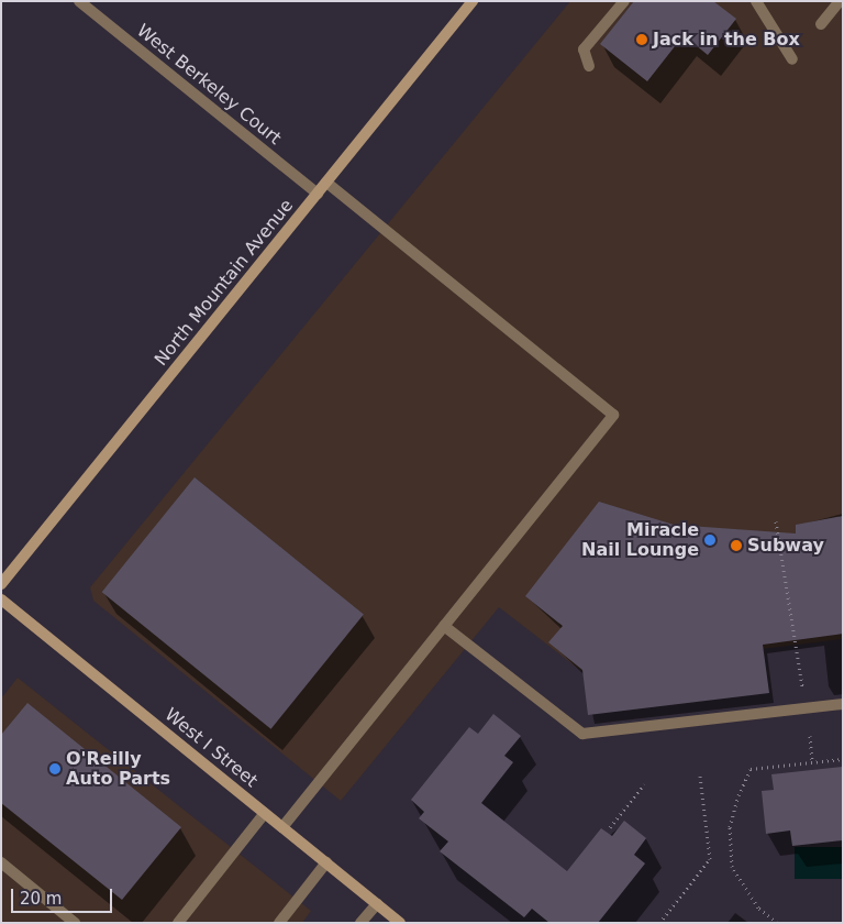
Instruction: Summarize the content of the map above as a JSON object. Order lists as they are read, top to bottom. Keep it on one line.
{"streets":{"main road":["North Mountain Avenue","West I Street"],"street":["West Berkeley Court"]},"crossings":[["West Berkeley Court","North Mountain Avenue"]],"places":["Jack in the Box","Miracle Nail Lounge","Subway","O'Reilly Auto Parts"],"scale_bar":"20 m"}
